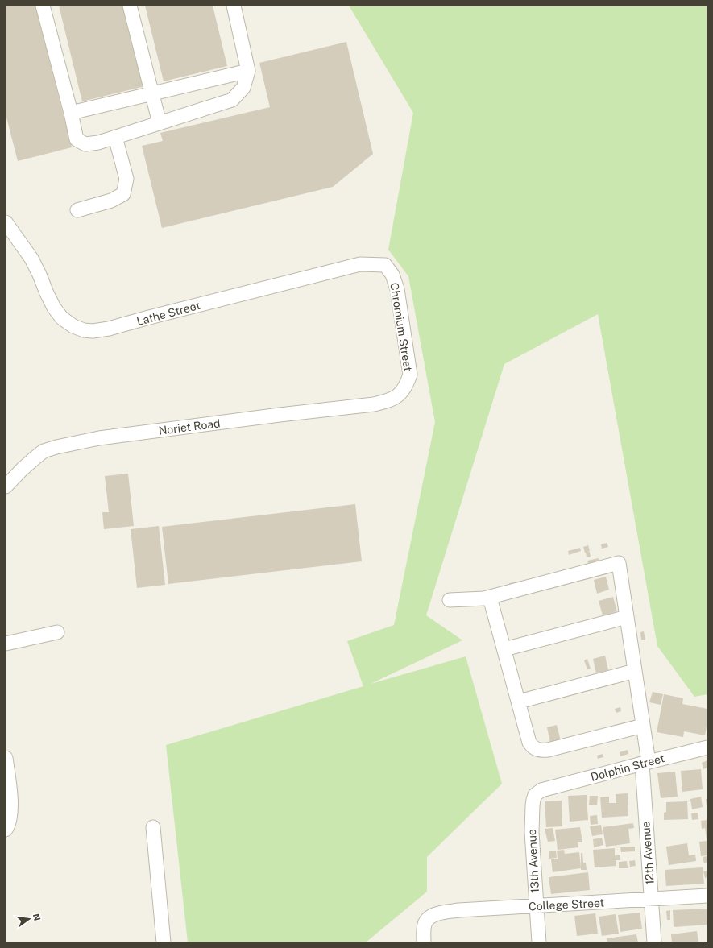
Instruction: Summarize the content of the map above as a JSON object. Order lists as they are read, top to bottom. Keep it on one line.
{"streets":{"street":["Lathe Street","Chromium Street","Noriet Road","Dolphin Street","12th Avenue","13th Avenue","College Street"]},"crossings":[["Lathe Street","Chromium Street"],["Chromium Street","Noriet Road"],["Dolphin Street","12th Avenue"],["Dolphin Street","13th Avenue"],["12th Avenue","College Street"],["13th Avenue","College Street"]],"north":"right"}
